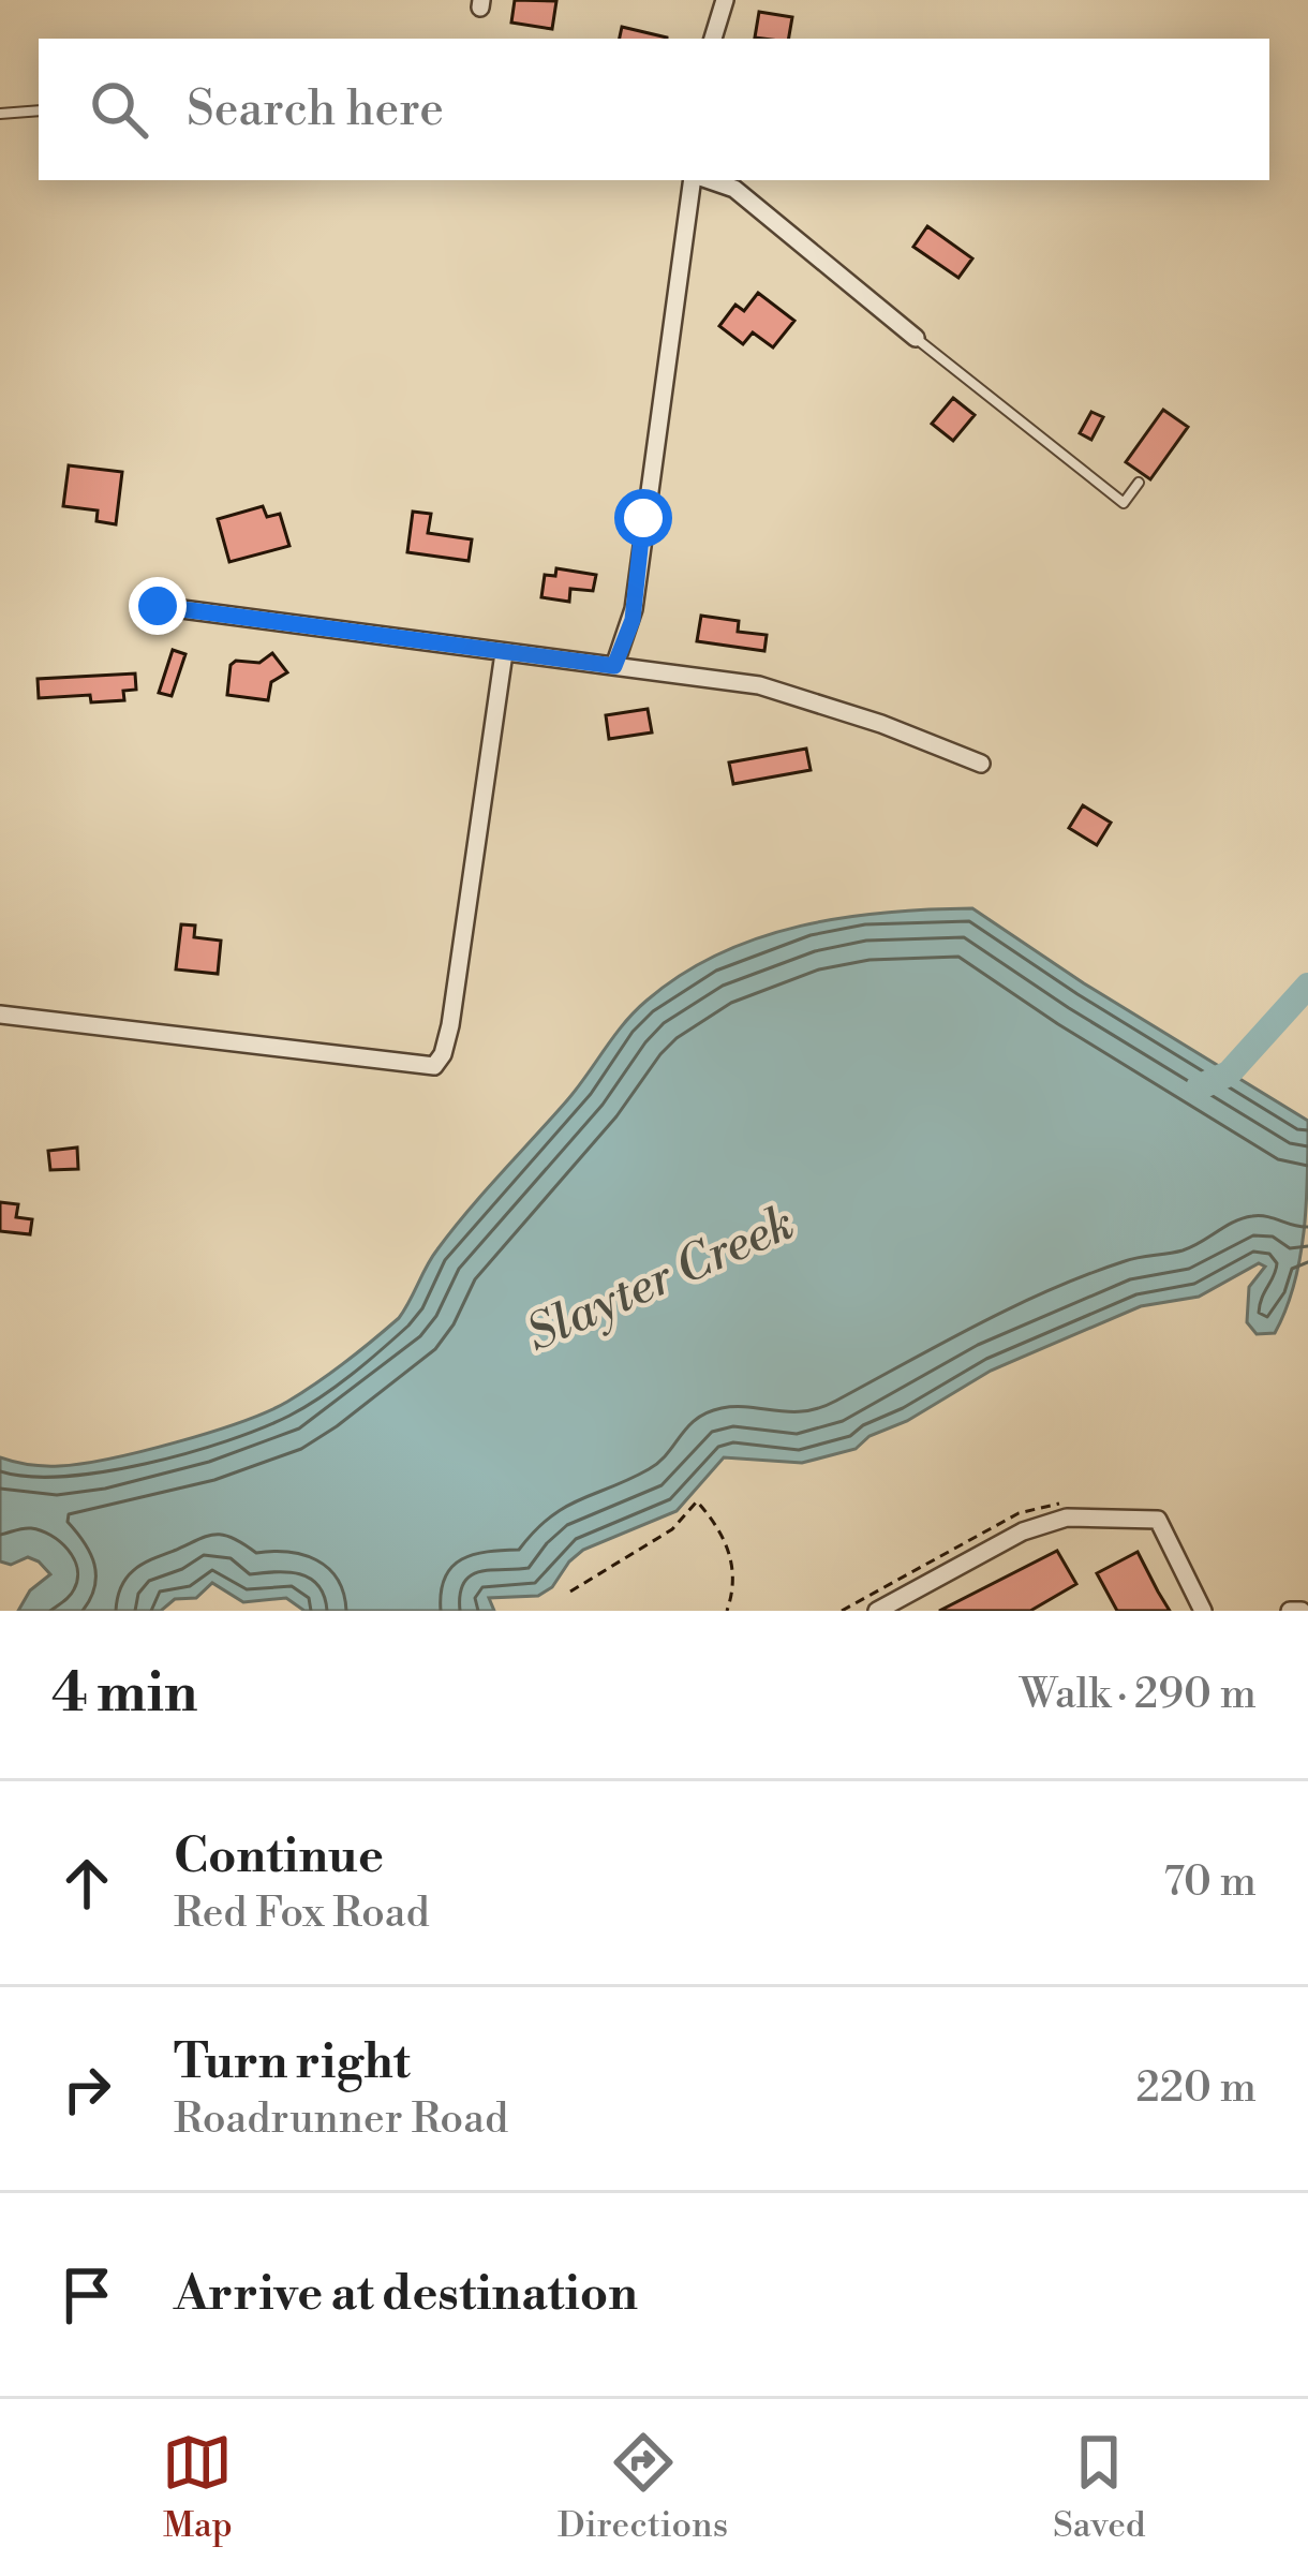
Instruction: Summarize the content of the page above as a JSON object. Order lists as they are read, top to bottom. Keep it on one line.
{"water":["Slayter Creek"],"page":{"search":"Search here","heading":["4 min","Walk · 290 m"],"list":[["Continue","Red Fox Road","70 m"],["Turn right","Roadrunner Road","220 m"],"Arrive at destination"],"nav":["Map","Directions","Saved"]}}
